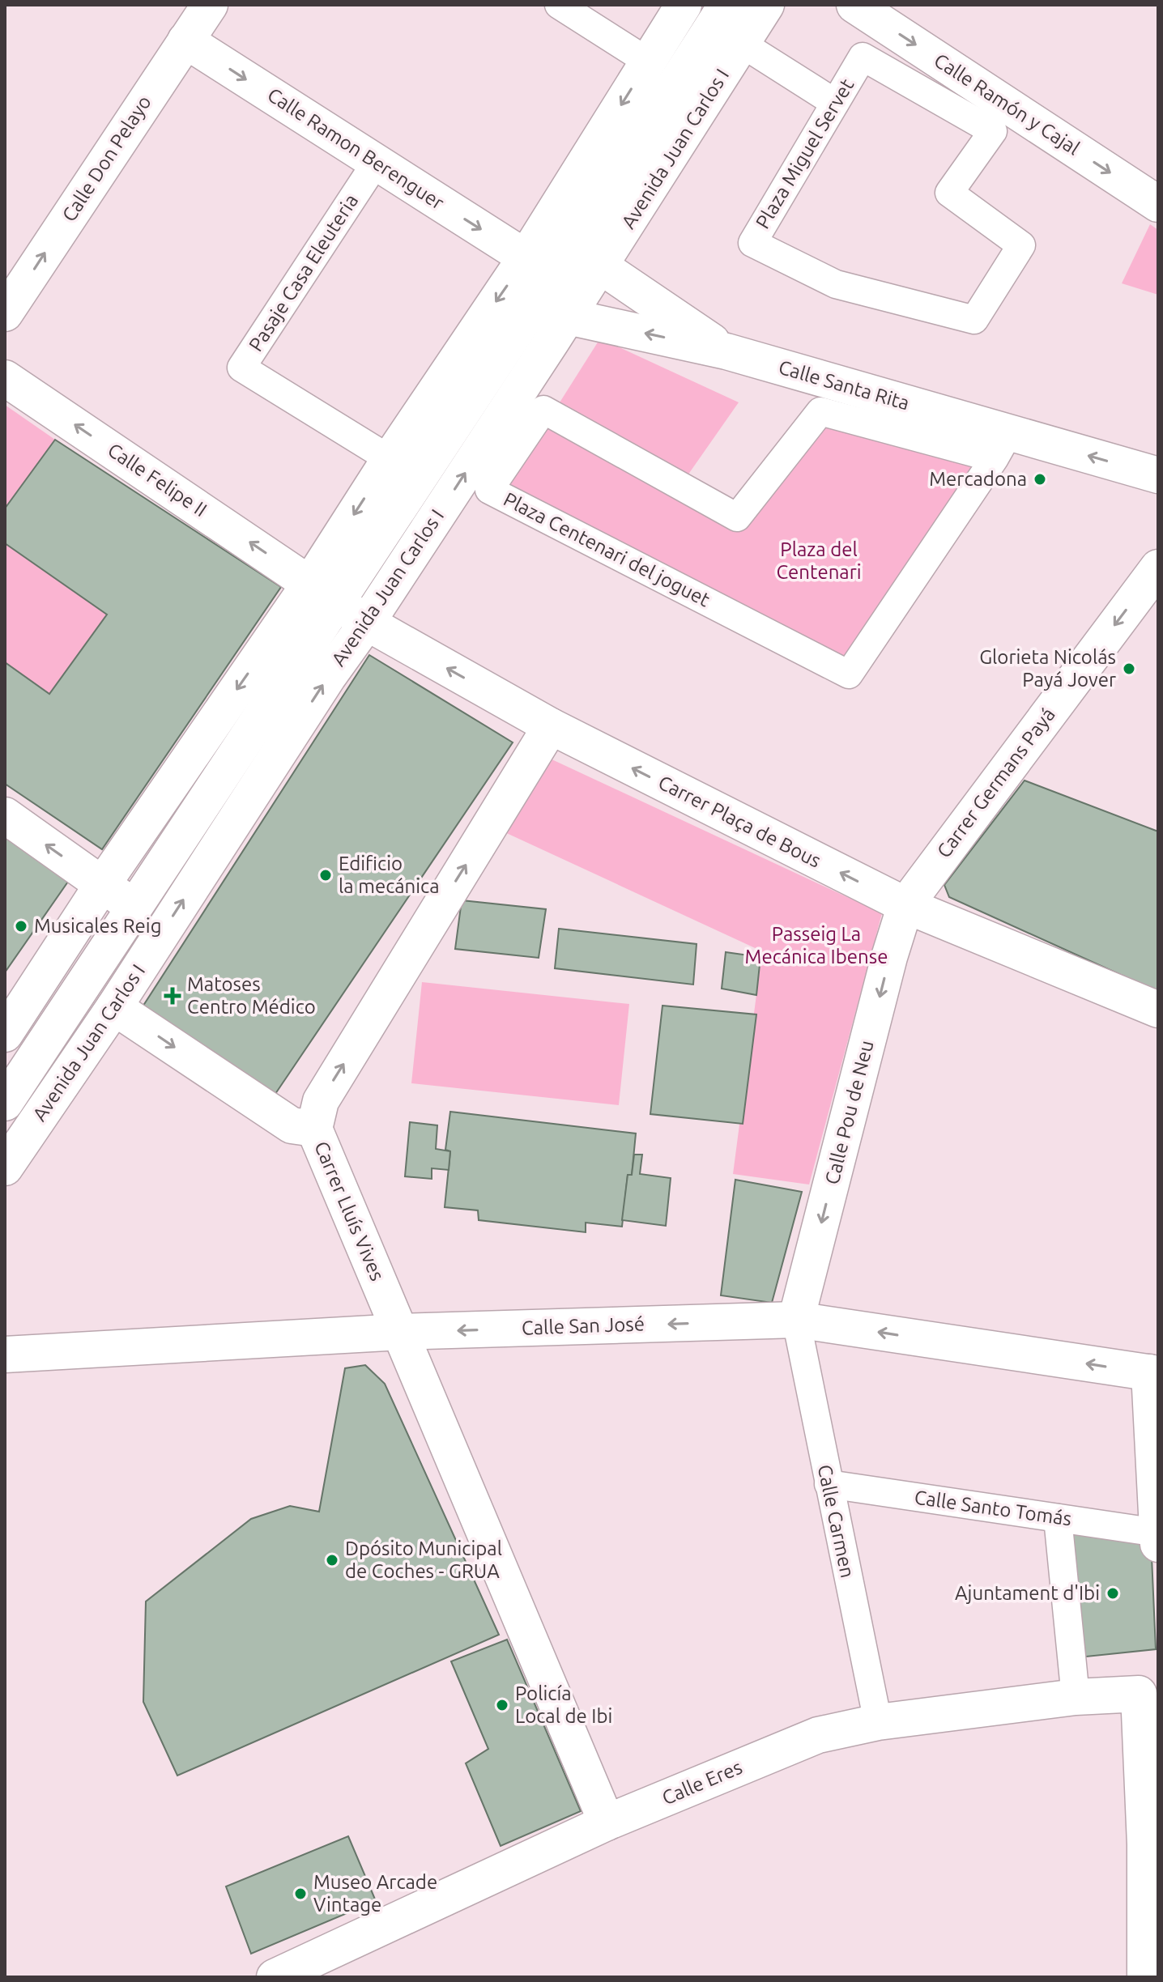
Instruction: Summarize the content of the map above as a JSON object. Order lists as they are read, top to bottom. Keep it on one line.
{"streets":{"street":["Calle Ramón y Cajal","Calle Ramon Berenguer","Avenida Juan Carlos I","Plaza Miguel Servet","Calle Don Pelayo","Pasaje Casa Eleuteria","Calle Santa Rita","Calle Felipe II","Plaza Centenari del joguet","Carrer Germans Payá","Carrer Plaça de Bous","Calle Pou de Neu","Carrer Lluís Vives","Calle San José","Calle Santo Tomás","Calle Carmen","Calle Eres"]},"crossings":[["Calle Ramon Berenguer","Avenida Juan Carlos I"],["Calle Ramon Berenguer","Calle Don Pelayo"],["Calle Ramon Berenguer","Pasaje Casa Eleuteria"],["Avenida Juan Carlos I","Pasaje Casa Eleuteria"],["Avenida Juan Carlos I","Calle Santa Rita"],["Avenida Juan Carlos I","Calle Felipe II"],["Avenida Juan Carlos I","Carrer Plaça de Bous"],["Avenida Juan Carlos I","Carrer Lluís Vives"],["Calle Santa Rita","Plaza Centenari del joguet"],["Calle Felipe II","Carrer Plaça de Bous"],["Carrer Germans Payá","Carrer Plaça de Bous"],["Carrer Germans Payá","Calle Pou de Neu"],["Carrer Plaça de Bous","Calle Pou de Neu"],["Calle Pou de Neu","Calle San José"],["Calle Pou de Neu","Calle Carmen"],["Carrer Lluís Vives","Calle San José"],["Carrer Lluís Vives","Calle Eres"],["Calle San José","Calle Carmen"],["Calle Santo Tomás","Calle Carmen"],["Calle Carmen","Calle Eres"]],"one_way":["Calle Ramón y Cajal","Calle Ramon Berenguer","Calle Don Pelayo","Calle Felipe II","Carrer Germans Payá","Carrer Plaça de Bous","Calle Pou de Neu","Calle San José"],"parks":["Plaza del Centenari","Passeig La Mecánica Ibense"],"places":{"other":["Mercadona","Glorieta Nicolás Payá Jover","Edificio la mecánica","Musicales Reig","Dpósito Municipal de Coches - GRUA","Ajuntament d'Ibi","Policía Local de Ibi","Museo Arcade Vintage"],"health":["Matoses Centro Médico"]}}
